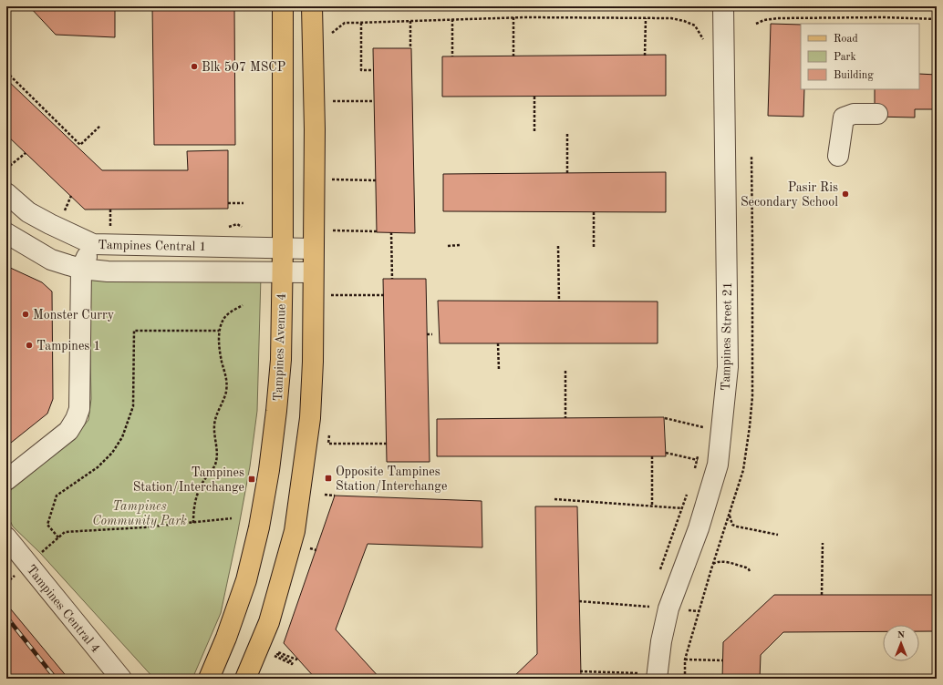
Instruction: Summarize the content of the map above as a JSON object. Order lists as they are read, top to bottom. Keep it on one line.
{"streets":{"main road":["Tampines Avenue 4"],"street":["Tampines Central 1","Tampines Street 21","Tampines Central 4"]},"crossings":[["Tampines Central 1","Tampines Avenue 4"]],"parks":["Tampines Community Park"],"places":{"other":["Blk 507 MSCP","Pasir Ris Secondary School","Monster Curry","Tampines 1"],"transit":["Opposite Tampines Station/Interchange","Tampines Station/Interchange"]},"legend":["Road","Park","Building"],"north":"top"}
